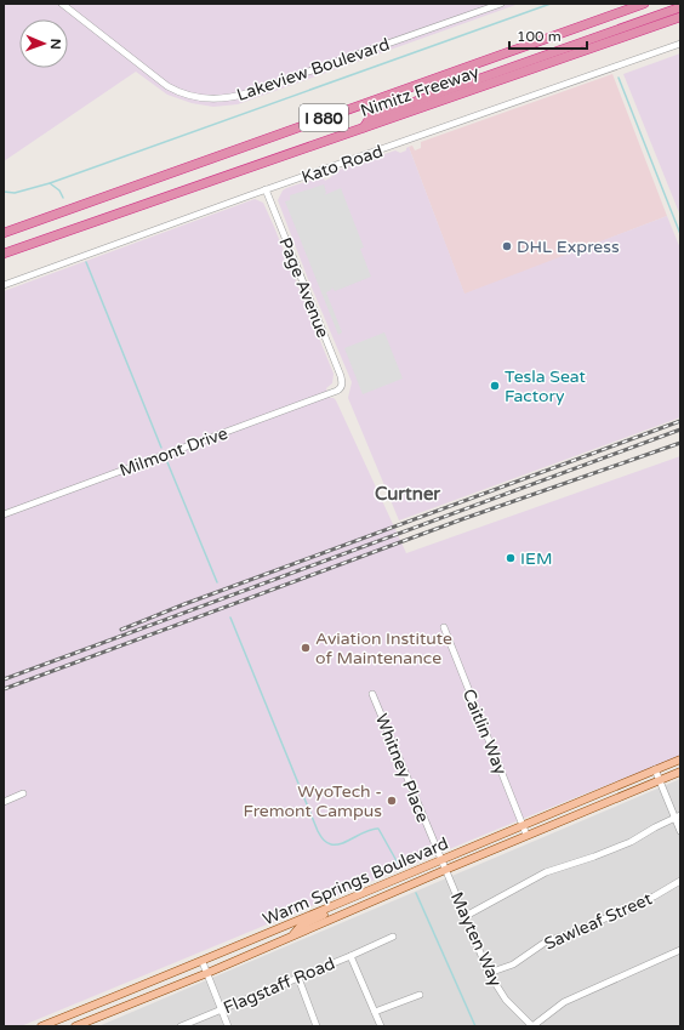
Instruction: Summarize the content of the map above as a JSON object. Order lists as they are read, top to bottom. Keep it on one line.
{"streets":{"highway":["Nimitz Freeway","I 880"],"main road":["Warm Springs Boulevard"],"street":["Lakeview Boulevard","Kato Road","Page Avenue","Milmont Drive","Caitlin Way","Whitney Place","Sawleaf Street","Mayten Way","Flagstaff Road"]},"crossings":[["Nimitz Freeway","I 880"],["Kato Road","Page Avenue"],["Page Avenue","Milmont Drive"],["Caitlin Way","Warm Springs Boulevard"],["Whitney Place","Warm Springs Boulevard"],["Whitney Place","Mayten Way"],["Warm Springs Boulevard","Mayten Way"],["Sawleaf Street","Mayten Way"]],"districts":["Curtner"],"places":["DHL Express","Tesla Seat Factory","IEM","Aviation Institute of Maintenance","WyoTech - Fremont Campus"],"scale_bar":"100 m","north":"right"}
